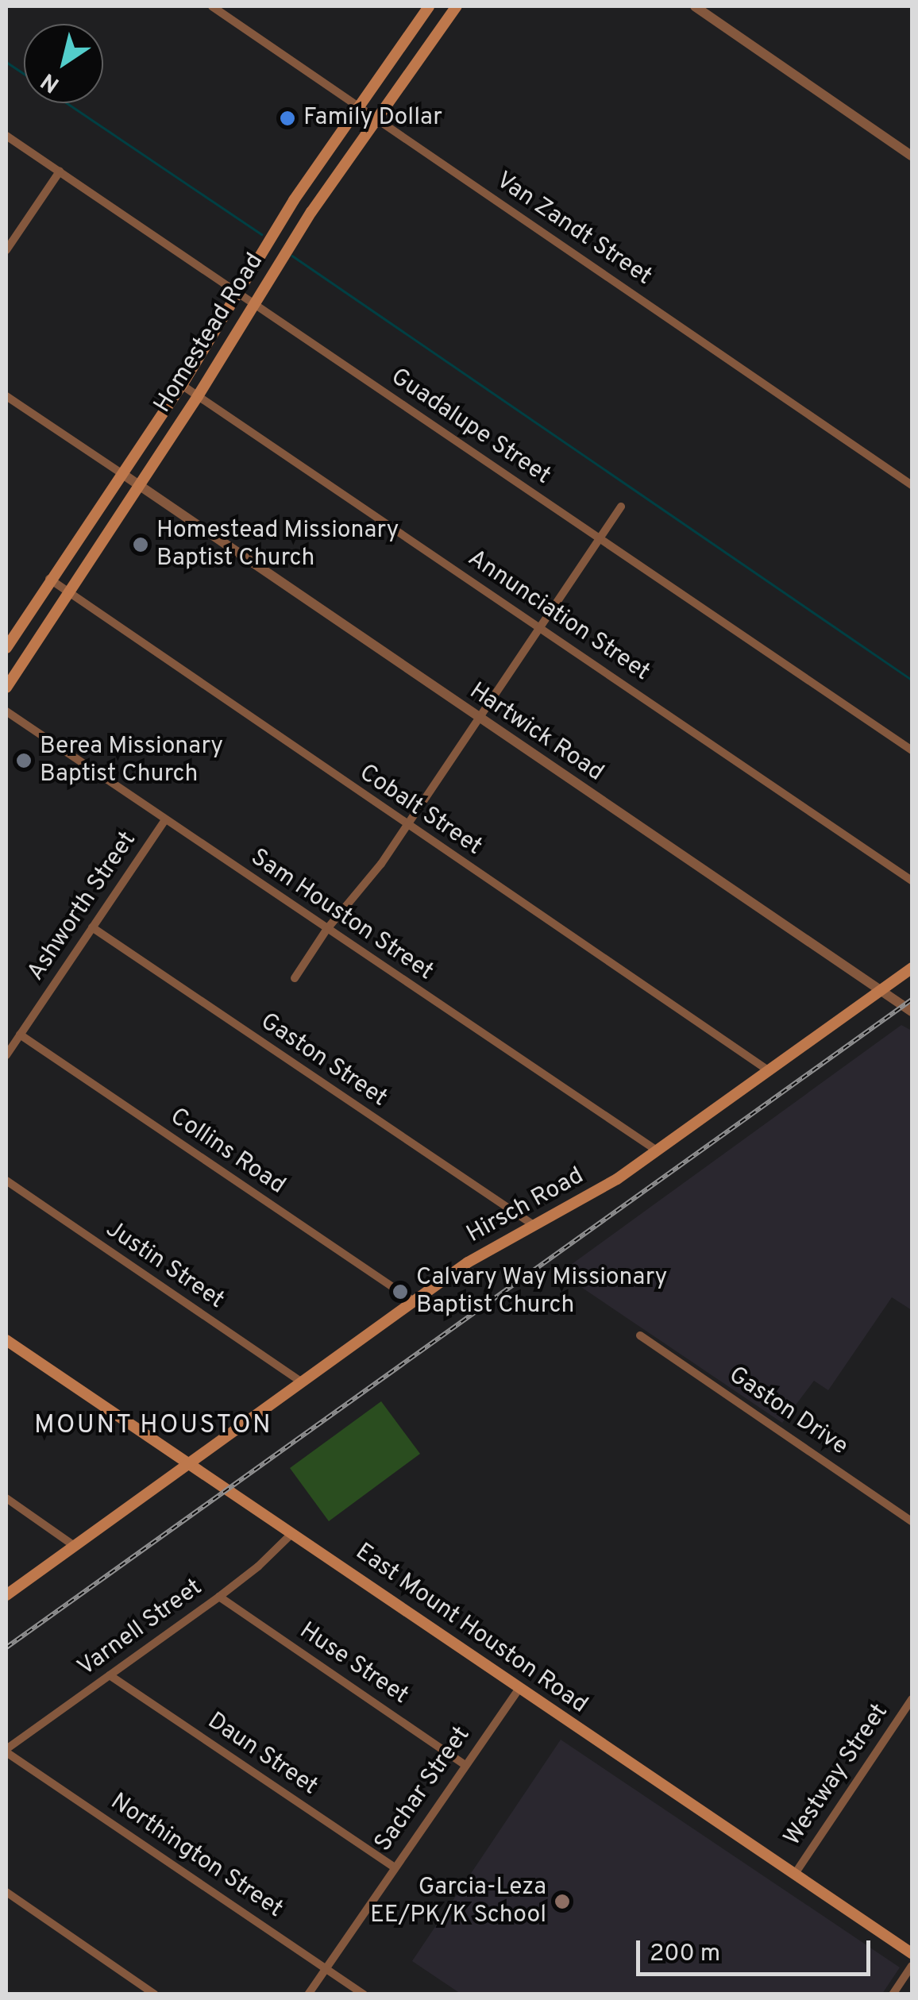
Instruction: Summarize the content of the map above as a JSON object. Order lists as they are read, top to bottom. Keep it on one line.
{"streets":{"main road":["Homestead Road","Hirsch Road","East Mount Houston Road"],"street":["Van Zandt Street","Guadalupe Street","Annunciation Street","Hartwick Road","Cobalt Street","Ashworth Street","Sam Houston Street","Gaston Street","Collins Road","Justin Street","Gaston Drive","Varnell Street","Huse Street","Daun Street","Westway Street","Sachar Street","Northington Street"]},"crossings":[["Van Zandt Street","Homestead Road"],["Homestead Road","Guadalupe Street"],["Homestead Road","Annunciation Street"],["Homestead Road","Hartwick Road"],["Homestead Road","Cobalt Street"],["Hartwick Road","Hirsch Road"],["Cobalt Street","Hirsch Road"],["Ashworth Street","Sam Houston Street"],["Ashworth Street","Gaston Street"],["Ashworth Street","Collins Road"],["Sam Houston Street","Hirsch Road"],["Gaston Street","Hirsch Road"],["Collins Road","Hirsch Road"],["Hirsch Road","Justin Street"],["Hirsch Road","East Mount Houston Road"],["Varnell Street","East Mount Houston Road"],["Varnell Street","Huse Street"],["Varnell Street","Daun Street"],["Varnell Street","Northington Street"],["East Mount Houston Road","Westway Street"],["East Mount Houston Road","Sachar Street"],["Huse Street","Sachar Street"],["Daun Street","Sachar Street"],["Sachar Street","Northington Street"]],"districts":["MOUNT HOUSTON"],"places":["Family Dollar","Homestead Missionary Baptist Church","Berea Missionary Baptist Church","Calvary Way Missionary Baptist Church","Garcia-Leza EE/PK/K School"],"scale_bar":"200 m","north":"bottom left"}
